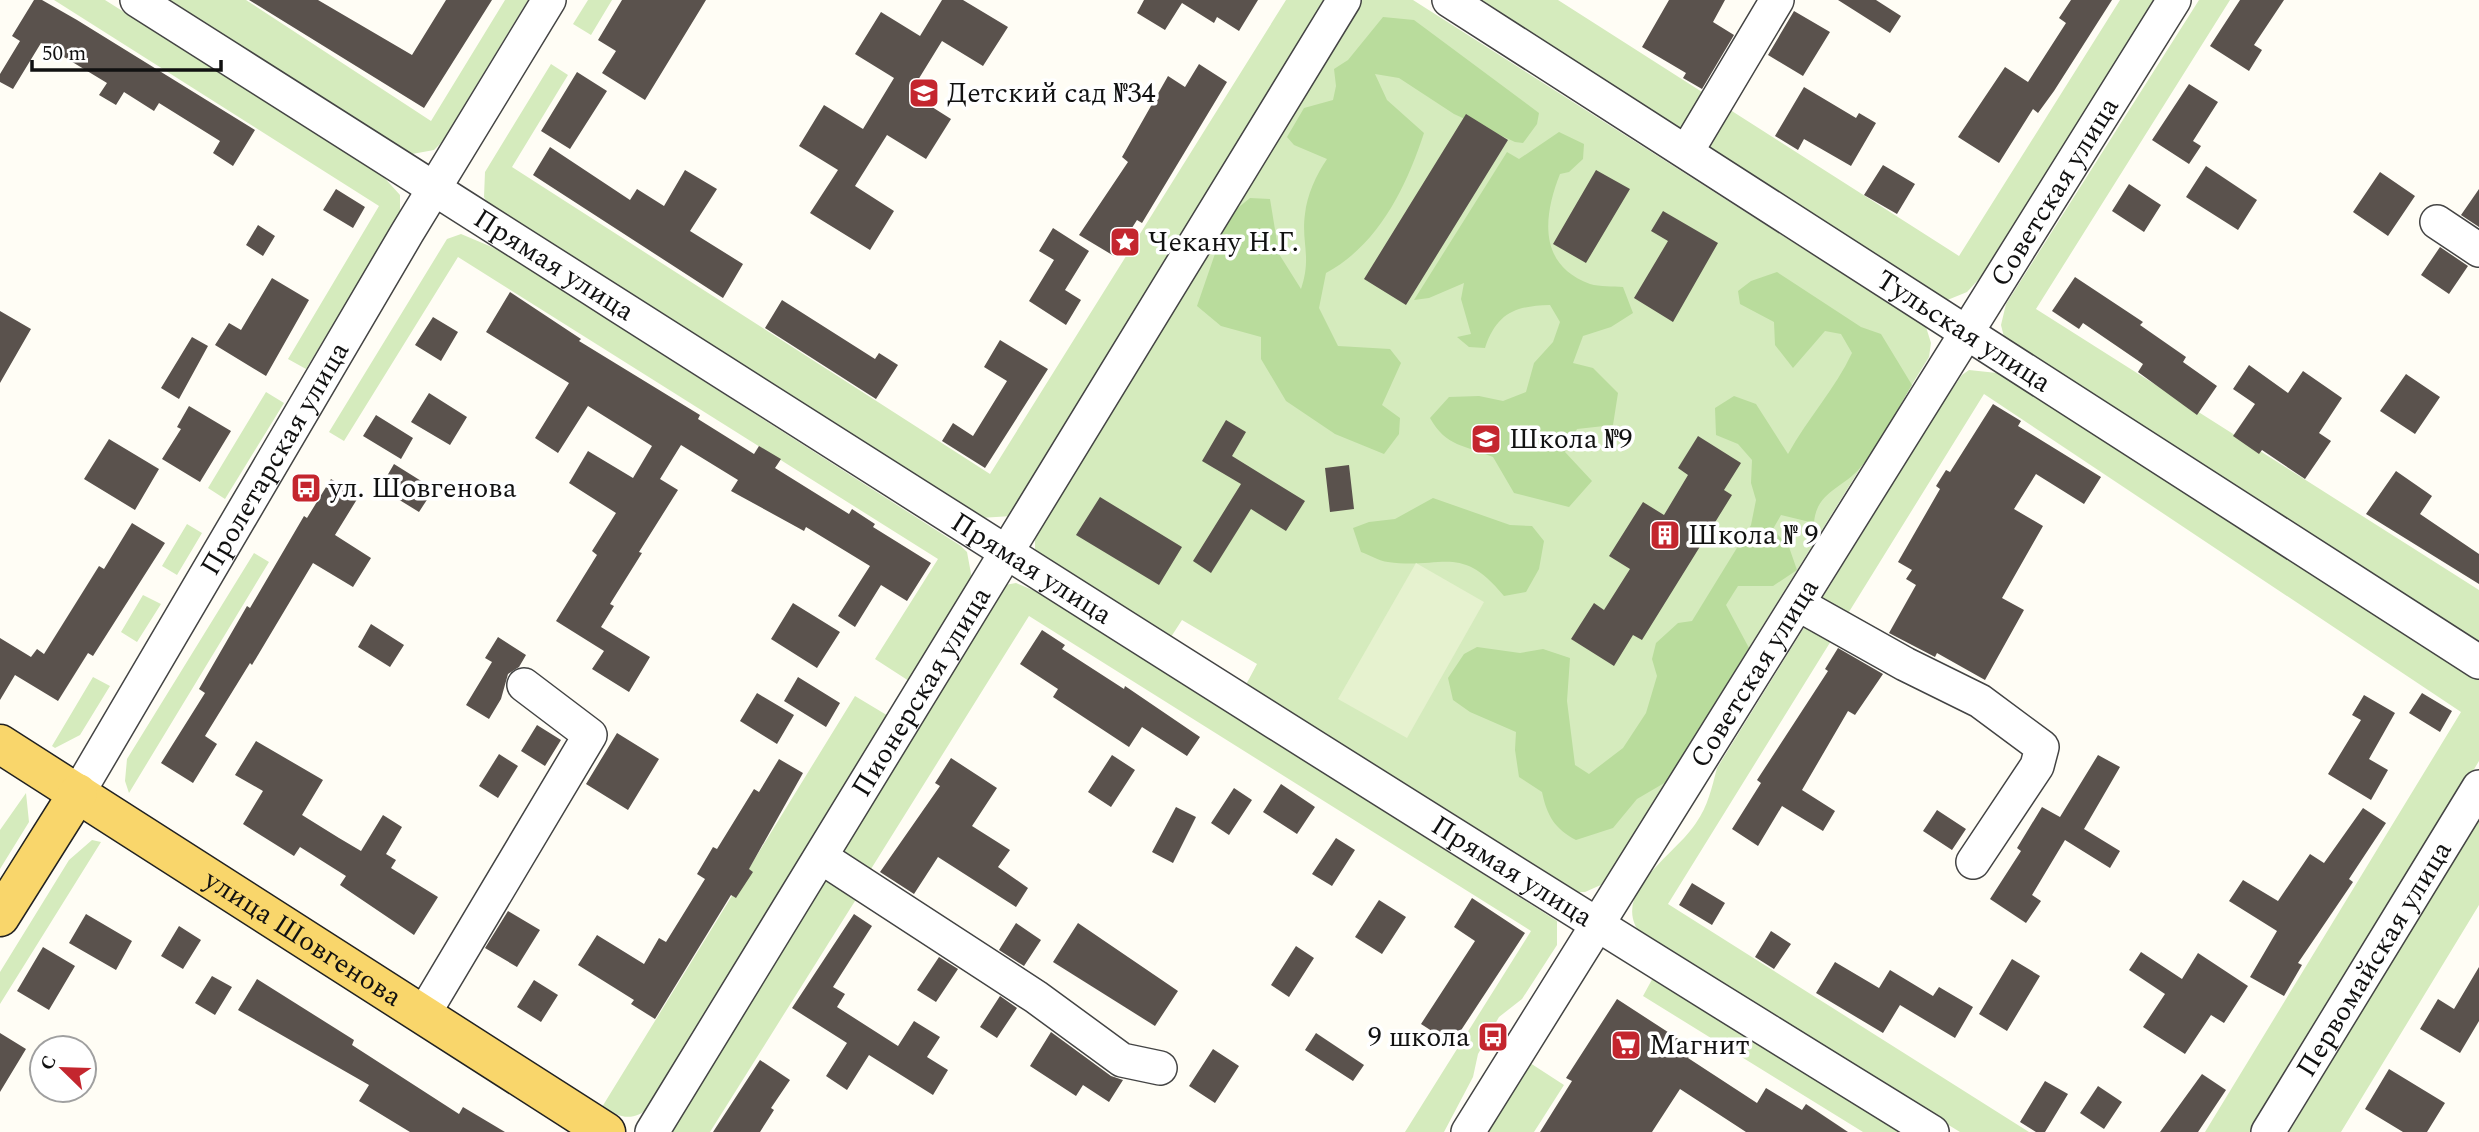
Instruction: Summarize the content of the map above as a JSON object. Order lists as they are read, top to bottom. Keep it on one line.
{"streets":{"main road":["Пролетарская улица","улица Шовгенова"],"street":["Советская улица","Прямая улица","Тульская улица","Пионерская улица","Первомайская улица"]},"crossings":[["Советская улица","Прямая улица"],["Советская улица","Тульская улица"],["Прямая улица","Пролетарская улица"],["Прямая улица","Пионерская улица"],["Пролетарская улица","улица Шовгенова"]],"places":{"school or university":["Детский сад №34","Школа №9"],"place":["Чекану Н.Г."],"bus stop":["ул. Шовгенова","9 школа"],"building":["Школа № 9"],"supermarket":["Магнит"]},"scale_bar":"50 m","north":"top left"}
